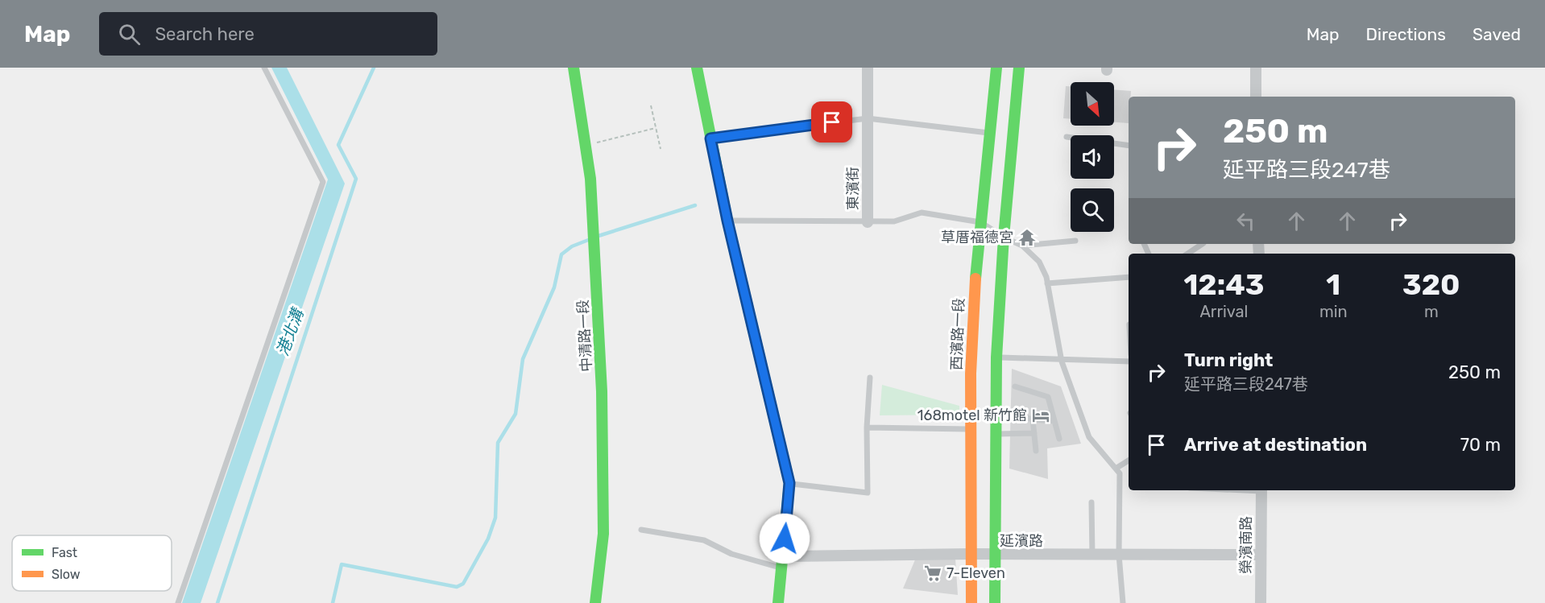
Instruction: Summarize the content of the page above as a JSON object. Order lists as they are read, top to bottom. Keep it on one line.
{"streets":{"main road":["西濱路一段","中清路一段"],"street":["東濱街","延濱路","榮濱南路"]},"crossings":[["西濱路一段","延濱路"],["延濱路","榮濱南路"]],"water":["港北溝"],"places":{"temple":["草厝福德宮"],"hotel":["168motel 新竹館"],"supermarket":["7-Eleven"]},"legend":["Fast","Slow"],"north":"bottom right","page":{"header":"Map","search":"Search here","nav":["Map","Directions","Saved"],"turn":["250 m","延平路三段247巷"],"eta":["12:43","Arrival","1","min","320","m"],"list":[{"name":"Turn right","note":"延平路三段247巷","value":"250 m"},{"name":"Arrive at destination","value":"70 m"}]}}
